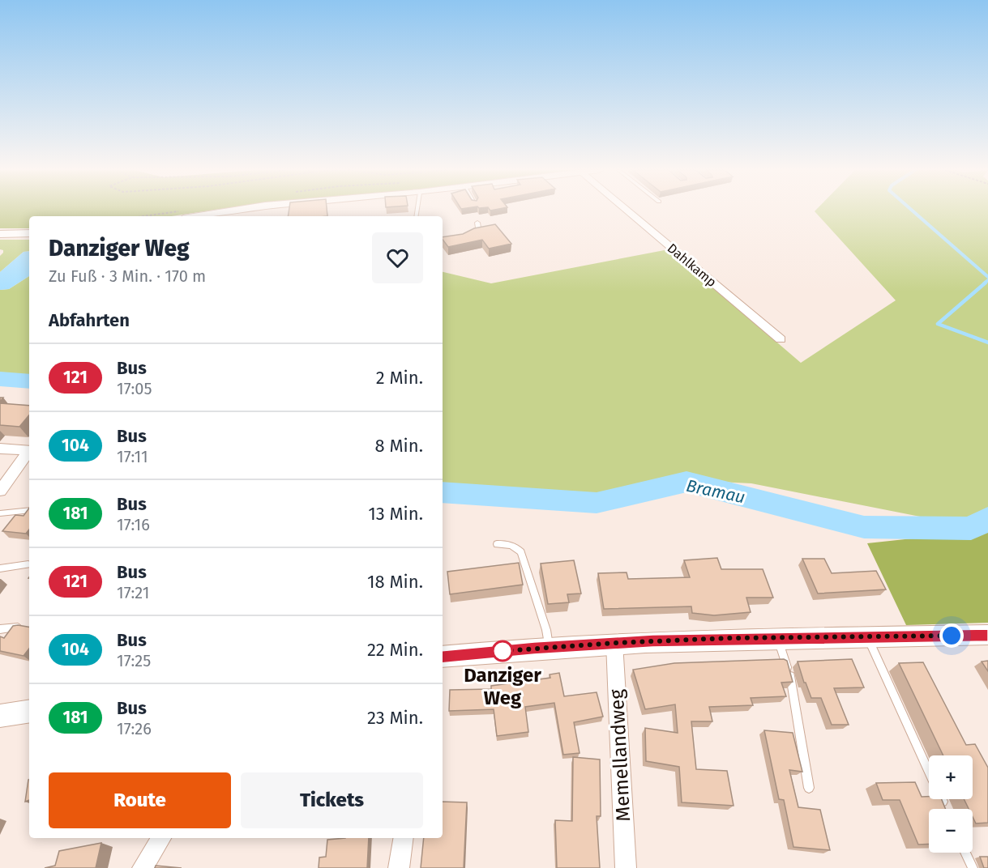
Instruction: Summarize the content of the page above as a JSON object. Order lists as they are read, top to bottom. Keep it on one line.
{"streets":{"street":["Dahlkamp","Memellandweg"]},"water":["Bramau"],"places":["Danziger Weg"],"lines":["bus line 121"],"page":{"heading":[["Danziger Weg","Zu Fuß · 3 Min. · 170 m"],"Abfahrten"],"list":[{"mark":"121","name":"Bus","note":"17:05","value":"2 Min."},{"mark":"104","name":"Bus","note":"17:11","value":"8 Min."},{"mark":"181","name":"Bus","note":"17:16","value":"13 Min."},{"mark":"121","name":"Bus","note":"17:21","value":"18 Min."},{"mark":"104","name":"Bus","note":"17:25","value":"22 Min."},{"mark":"181","name":"Bus","note":"17:26","value":"23 Min."}],"map_buttons":["+","−"],"buttons":["Route","Tickets"]}}
